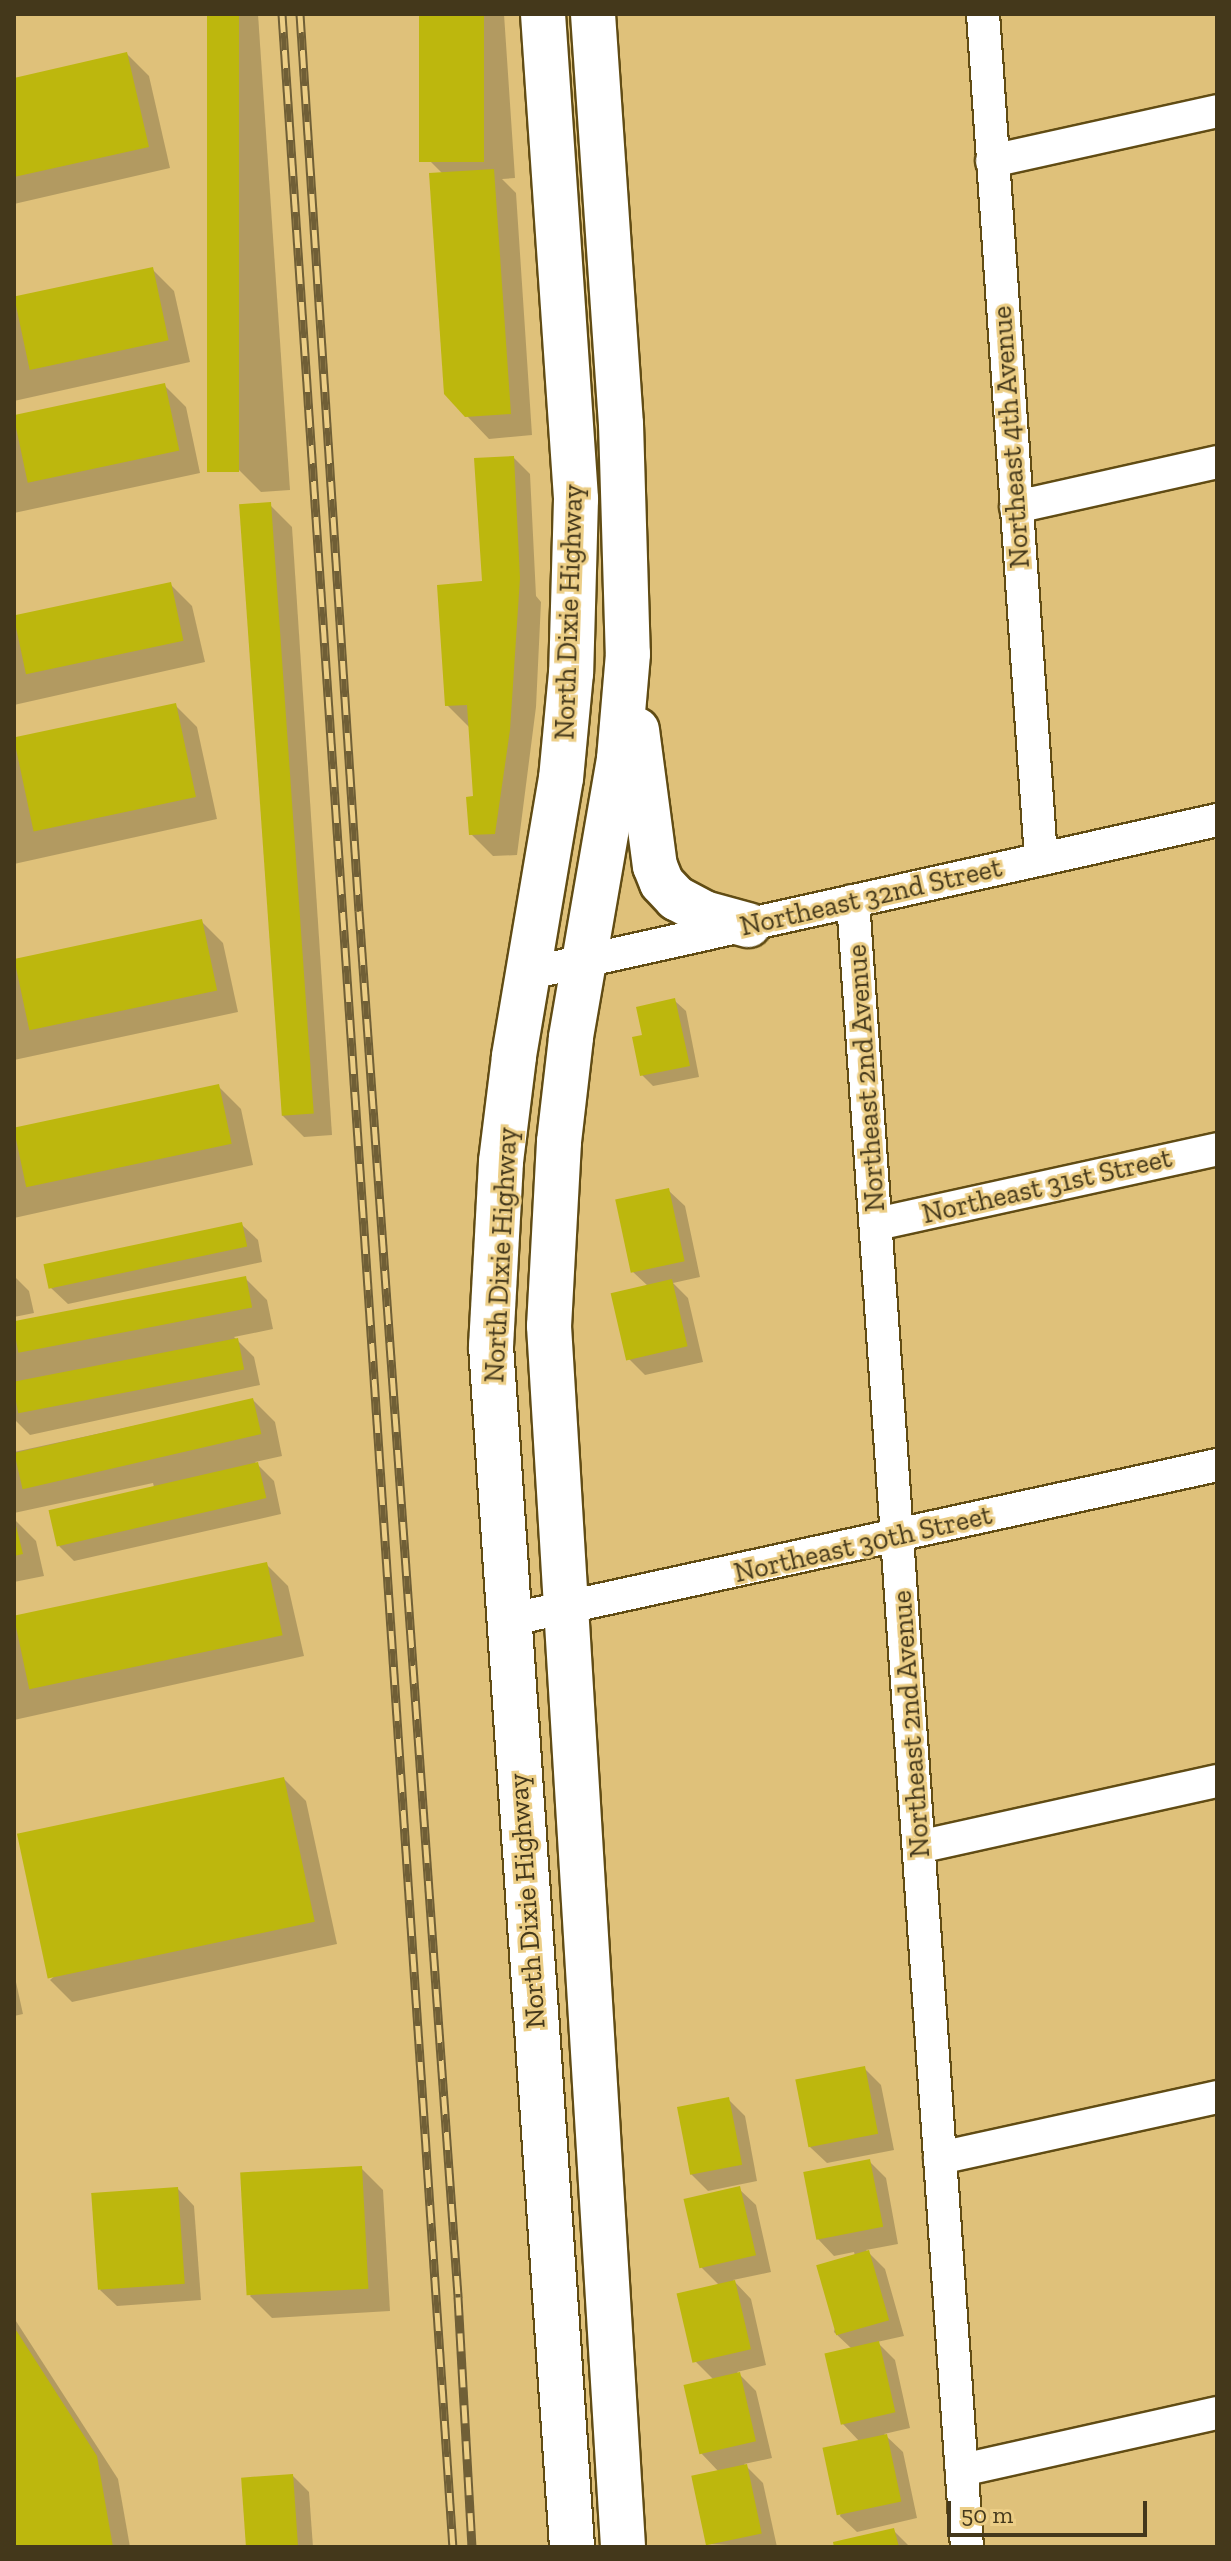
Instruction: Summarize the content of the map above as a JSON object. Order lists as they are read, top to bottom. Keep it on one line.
{"streets":{"main road":["North Dixie Highway"],"street":["Northeast 4th Avenue","Northeast 32nd Street","Northeast 2nd Avenue","Northeast 31st Street","Northeast 30th Street"]},"crossings":[["Northeast 4th Avenue","Northeast 32nd Street"],["North Dixie Highway","Northeast 32nd Street"],["North Dixie Highway","Northeast 30th Street"],["Northeast 32nd Street","Northeast 2nd Avenue"],["Northeast 2nd Avenue","Northeast 31st Street"],["Northeast 2nd Avenue","Northeast 30th Street"]],"scale_bar":"50 m"}
